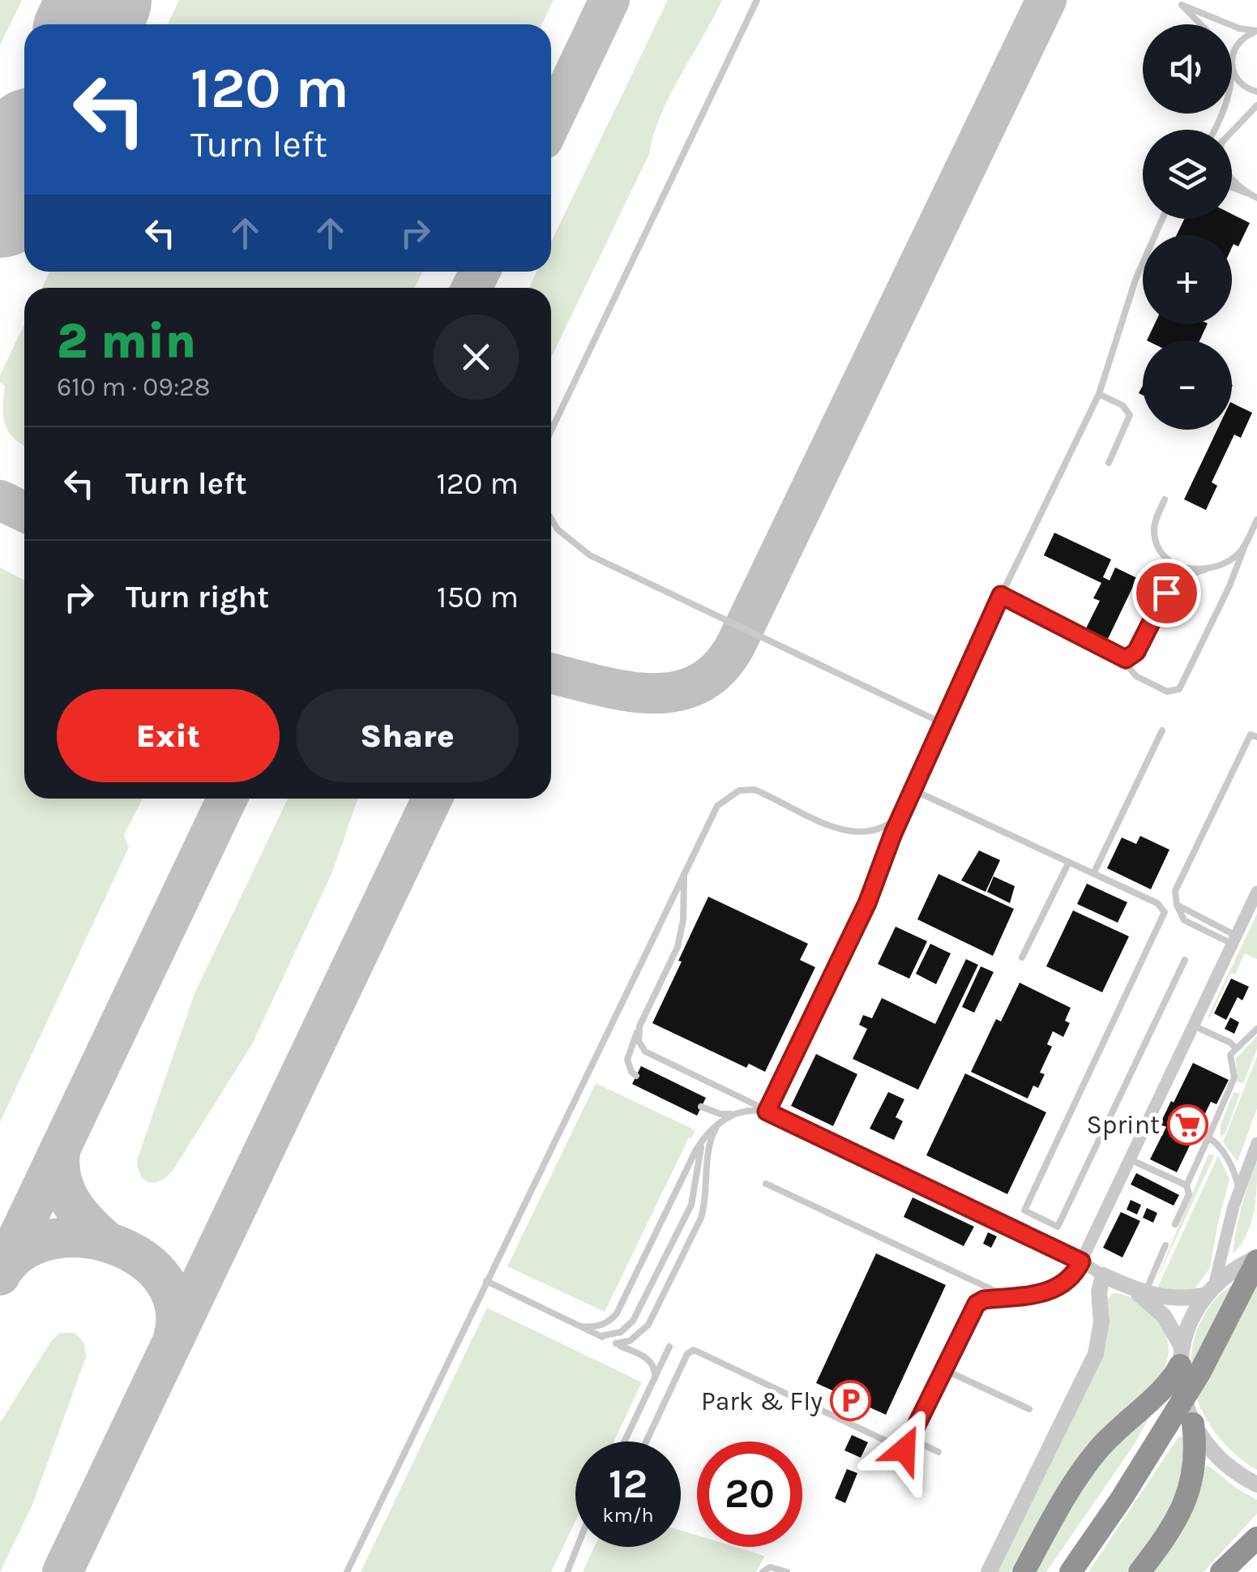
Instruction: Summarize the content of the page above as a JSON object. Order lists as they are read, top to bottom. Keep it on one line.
{"places":{"supermarket":["Sprint"],"parking":["Park & Fly"]},"page":{"map_buttons":["+","−"],"turn":["120 m","Turn left"],"heading":["2 min","610 m · 09:28"],"list":[{"name":"Turn left","value":"120 m"},{"name":"Turn right","value":"150 m"}],"buttons":["Exit","Share"],"speed":"12 km/h","limit":"20"}}
